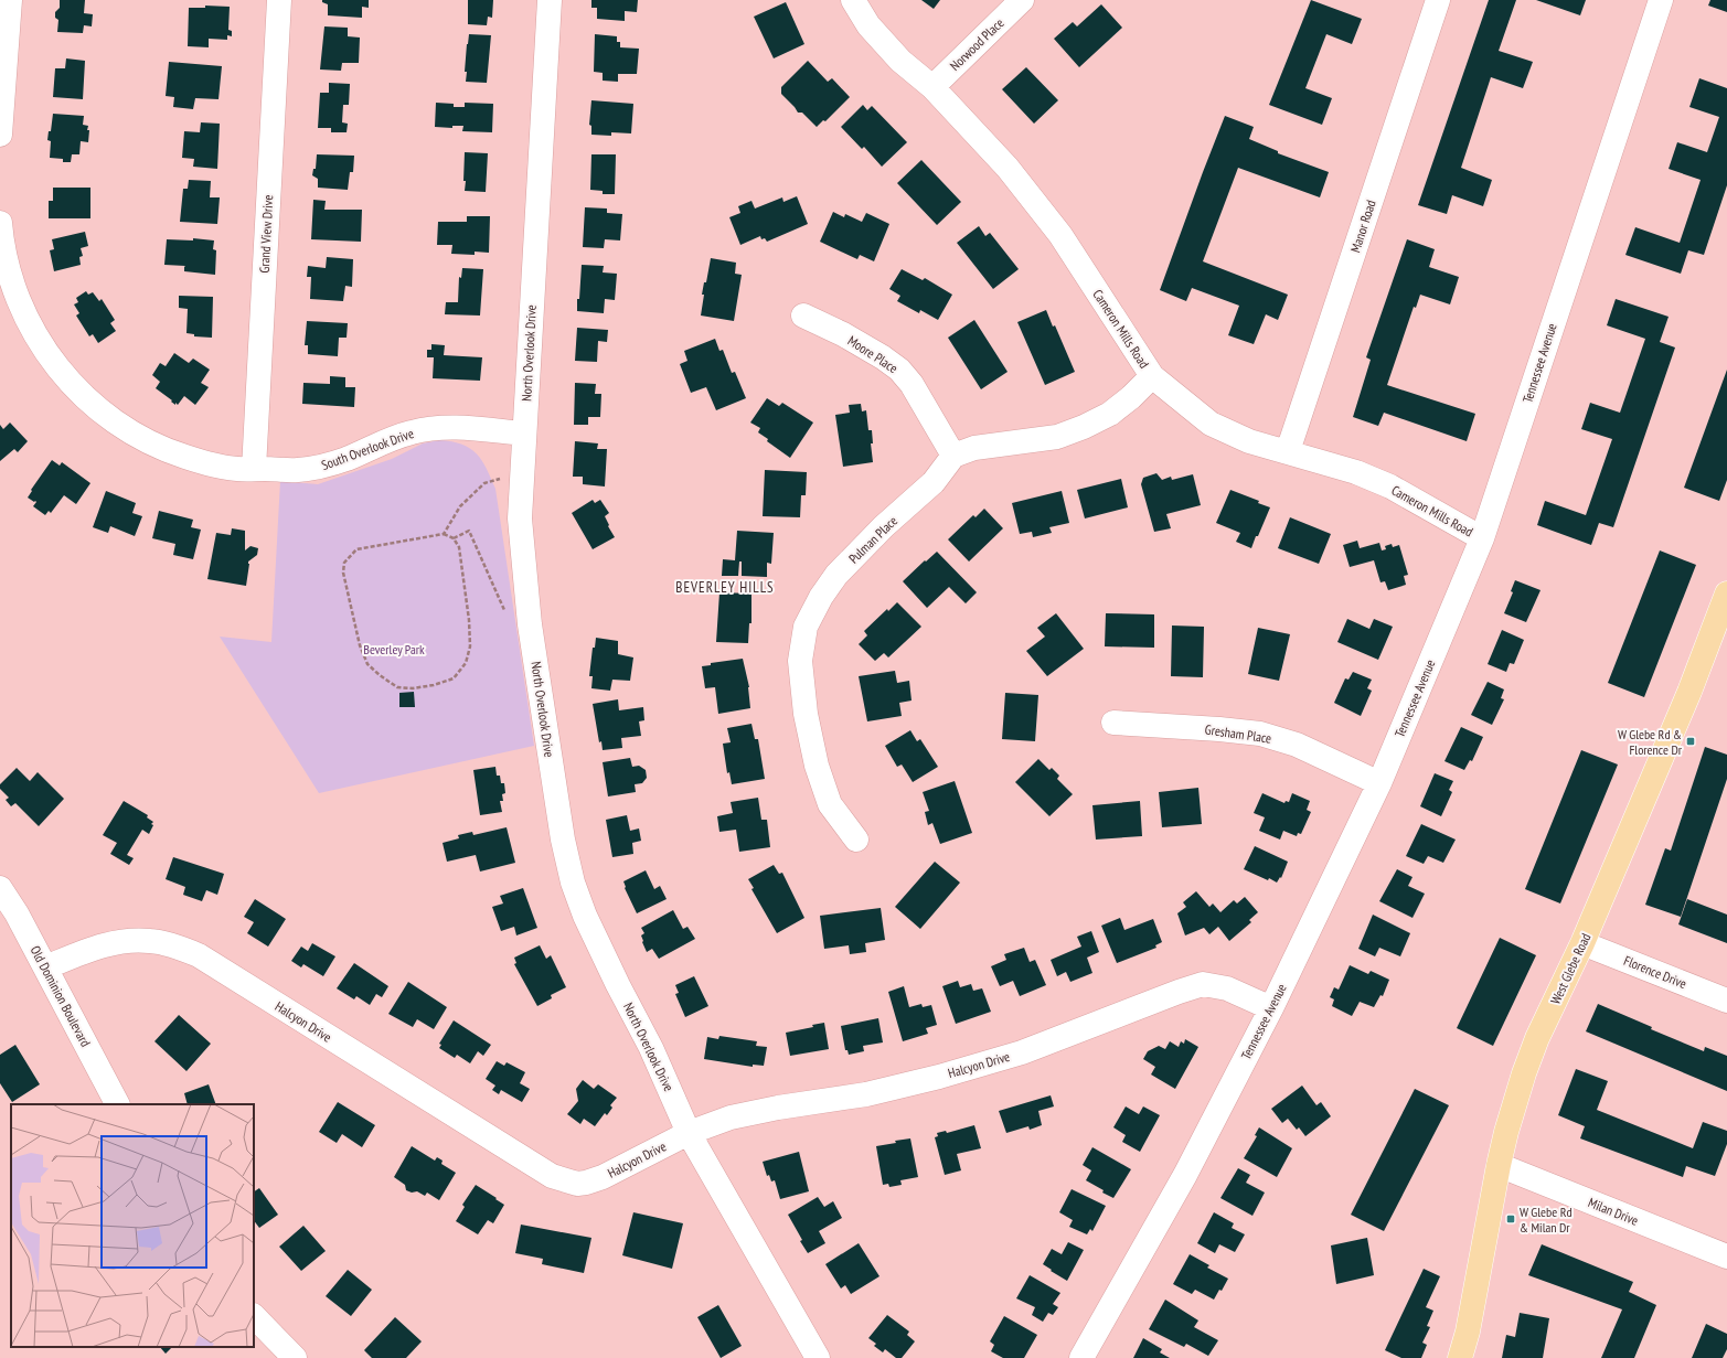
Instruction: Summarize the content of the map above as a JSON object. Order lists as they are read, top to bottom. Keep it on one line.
{"streets":{"main road":["West Glebe Road"],"street":["Norwood Place","Manor Road","Grand View Drive","Cameron Mills Road","North Overlook Drive","Moore Place","Tennessee Avenue","South Overlook Drive","Pulman Place","Gresham Place","Florence Drive","Old Dominion Boulevard","Halcyon Drive","Milan Drive"]},"crossings":[["Norwood Place","Cameron Mills Road"],["Manor Road","Cameron Mills Road"],["Grand View Drive","South Overlook Drive"],["Cameron Mills Road","Tennessee Avenue"],["North Overlook Drive","South Overlook Drive"],["North Overlook Drive","Halcyon Drive"],["Moore Place","Pulman Place"],["Tennessee Avenue","Gresham Place"],["Tennessee Avenue","Halcyon Drive"],["West Glebe Road","Florence Drive"],["West Glebe Road","Milan Drive"],["Old Dominion Boulevard","Halcyon Drive"]],"districts":["BEVERLEY HILLS"],"parks":["Beverley Park"],"places":{"transit":["W Glebe Rd & Florence Dr","W Glebe Rd & Milan Dr"]}}
